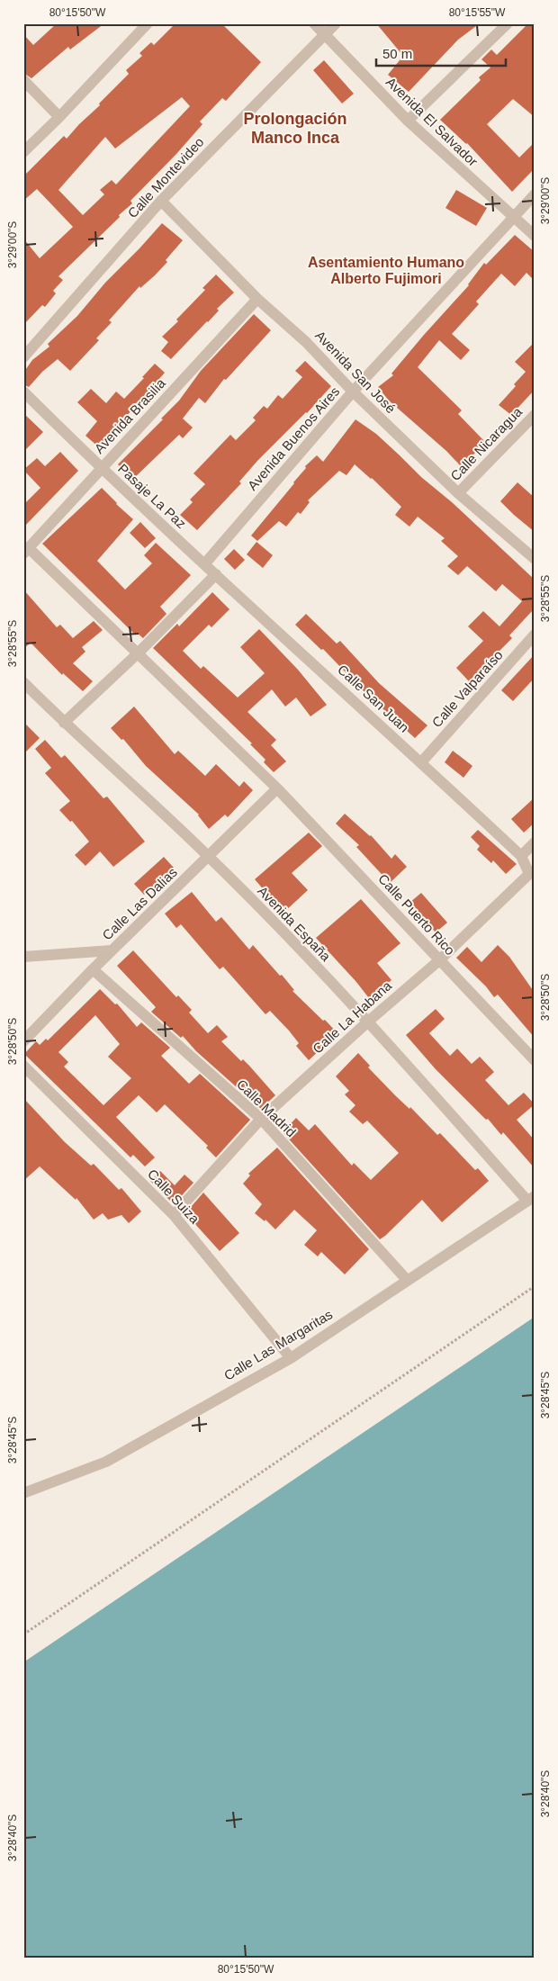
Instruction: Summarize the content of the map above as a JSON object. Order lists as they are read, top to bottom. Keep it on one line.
{"streets":{"street":["Avenida El Salvador","Calle Montevideo","Avenida San José","Avenida Brasilia","Avenida Buenos Aires","Calle Nicaragua","Pasaje La Paz","Calle Valparaíso","Calle San Juan","Calle Las Dalias","Calle Puerto Rico","Avenida España","Calle La Habana","Calle Madrid","Calle Suiza","Calle Las Margaritas"]},"crossings":[["Avenida El Salvador","Calle Montevideo"],["Avenida El Salvador","Avenida Buenos Aires"],["Calle Montevideo","Avenida San José"],["Avenida San José","Avenida Brasilia"],["Avenida San José","Avenida Buenos Aires"],["Avenida San José","Calle Nicaragua"],["Avenida Brasilia","Pasaje La Paz"],["Avenida Brasilia","Calle Puerto Rico"],["Avenida Buenos Aires","Pasaje La Paz"],["Avenida Buenos Aires","Calle San Juan"],["Pasaje La Paz","Calle San Juan"],["Calle Valparaíso","Calle San Juan"],["Calle San Juan","Calle La Habana"],["Calle Las Dalias","Calle Puerto Rico"],["Calle Las Dalias","Avenida España"],["Calle Las Dalias","Calle Madrid"],["Calle Puerto Rico","Calle La Habana"],["Avenida España","Calle La Habana"],["Avenida España","Calle Las Margaritas"],["Calle La Habana","Calle Madrid"],["Calle La Habana","Calle Suiza"],["Calle Madrid","Calle Las Margaritas"],["Calle Suiza","Calle Las Margaritas"]],"districts":["Prolongación Manco Inca","Asentamiento Humano Alberto Fujimori"],"scale_bar":"50 m","coordinates":["80°15'50\"W","80°15'55\"W","3°29'00\"S","3°28'55\"S","3°28'50\"S","3°28'45\"S","3°28'40\"S"]}
